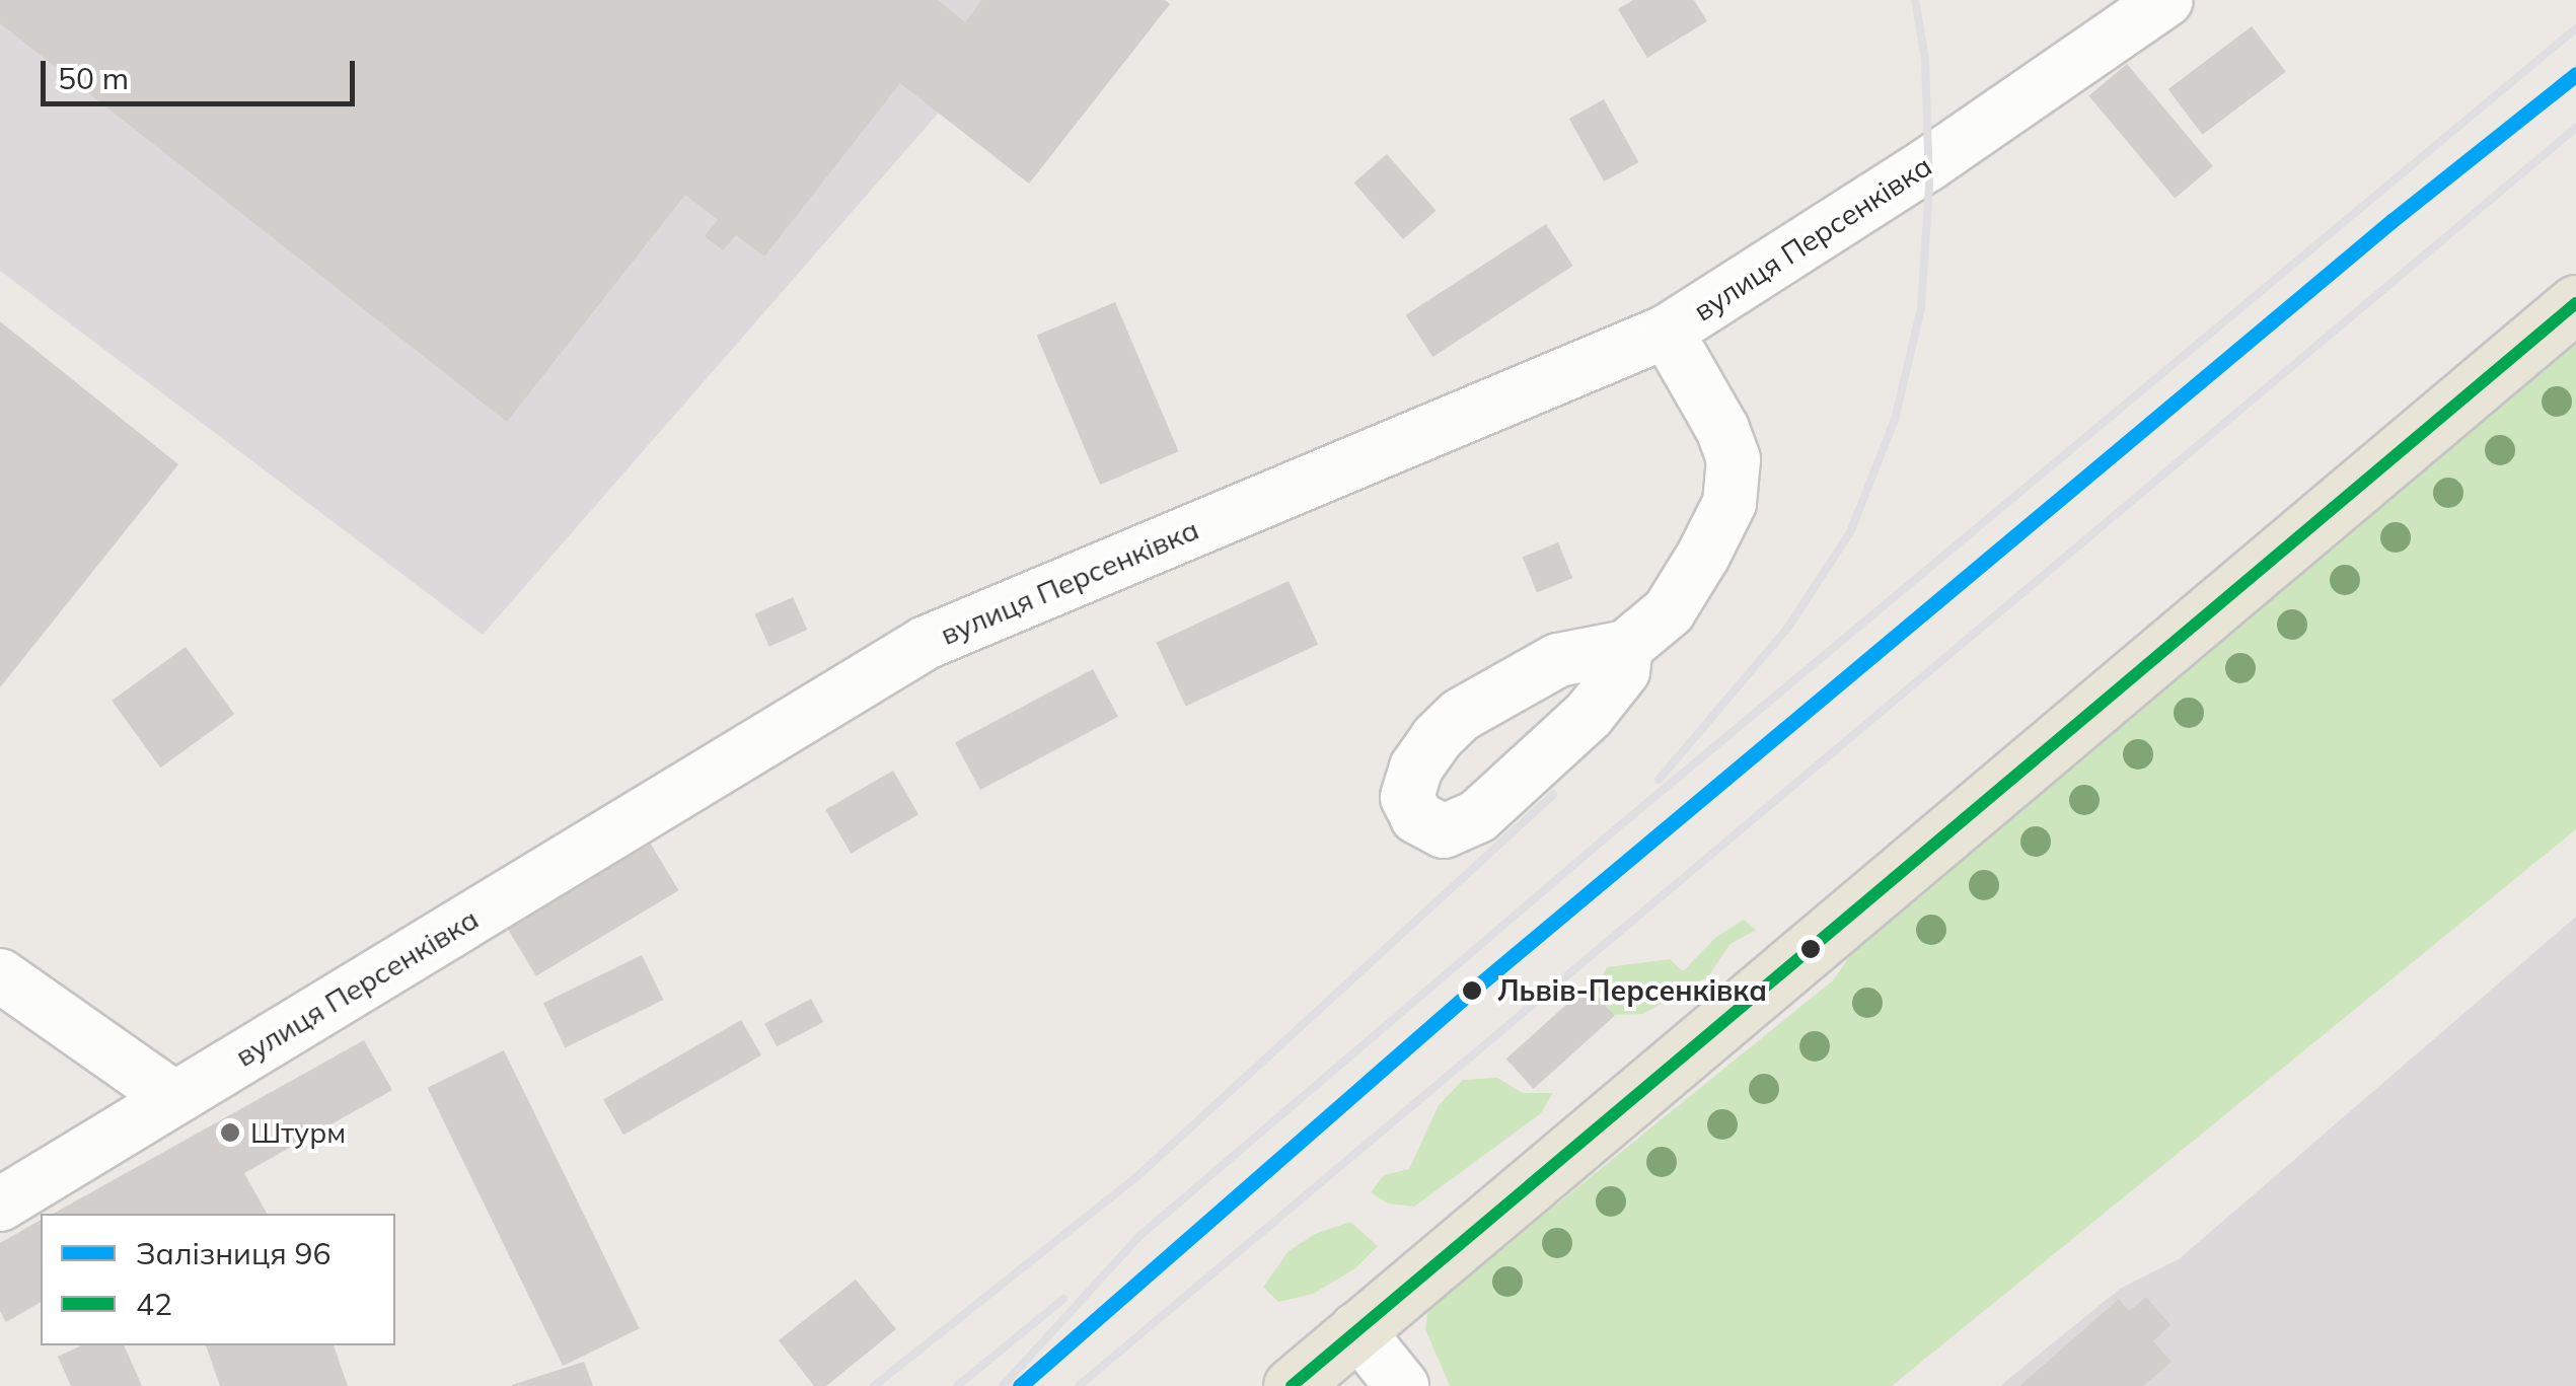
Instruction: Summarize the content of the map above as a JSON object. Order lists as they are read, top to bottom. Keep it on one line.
{"streets":{"street":["вулиця Персенківка"]},"places":["Львів-Персенківка","Штурм"],"lines":["rail line 96","transit line 42"],"legend":["Залізниця 96","42"],"scale_bar":"50 m"}
